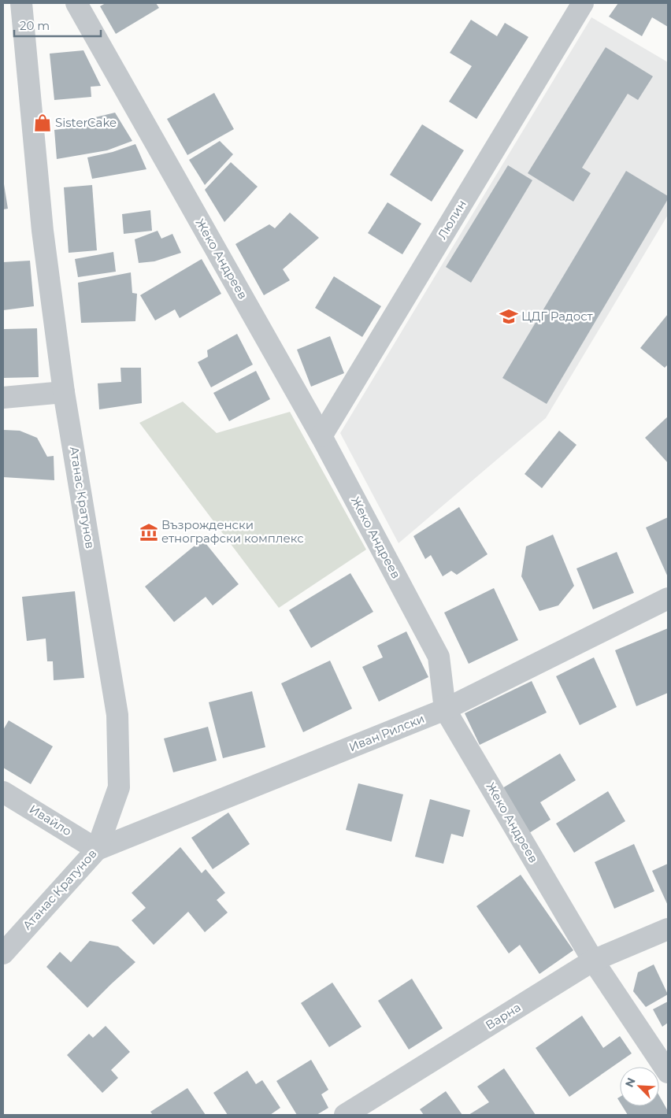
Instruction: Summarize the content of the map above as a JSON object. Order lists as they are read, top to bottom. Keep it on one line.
{"streets":{"street":["Люлин","Жеко Андреев","Атанас Кратунов","Иван Рилски","Ивайло","Варна"]},"crossings":[["Люлин","Жеко Андреев"],["Жеко Андреев","Иван Рилски"],["Жеко Андреев","Варна"],["Атанас Кратунов","Иван Рилски"],["Атанас Кратунов","Ивайло"],["Иван Рилски","Ивайло"]],"places":{"shop":["SisterCake"],"school or university":["ЦДГ Радост"],"museum":["Възрожденски етнографски комплекс"]},"scale_bar":"20 m","north":"top left"}
